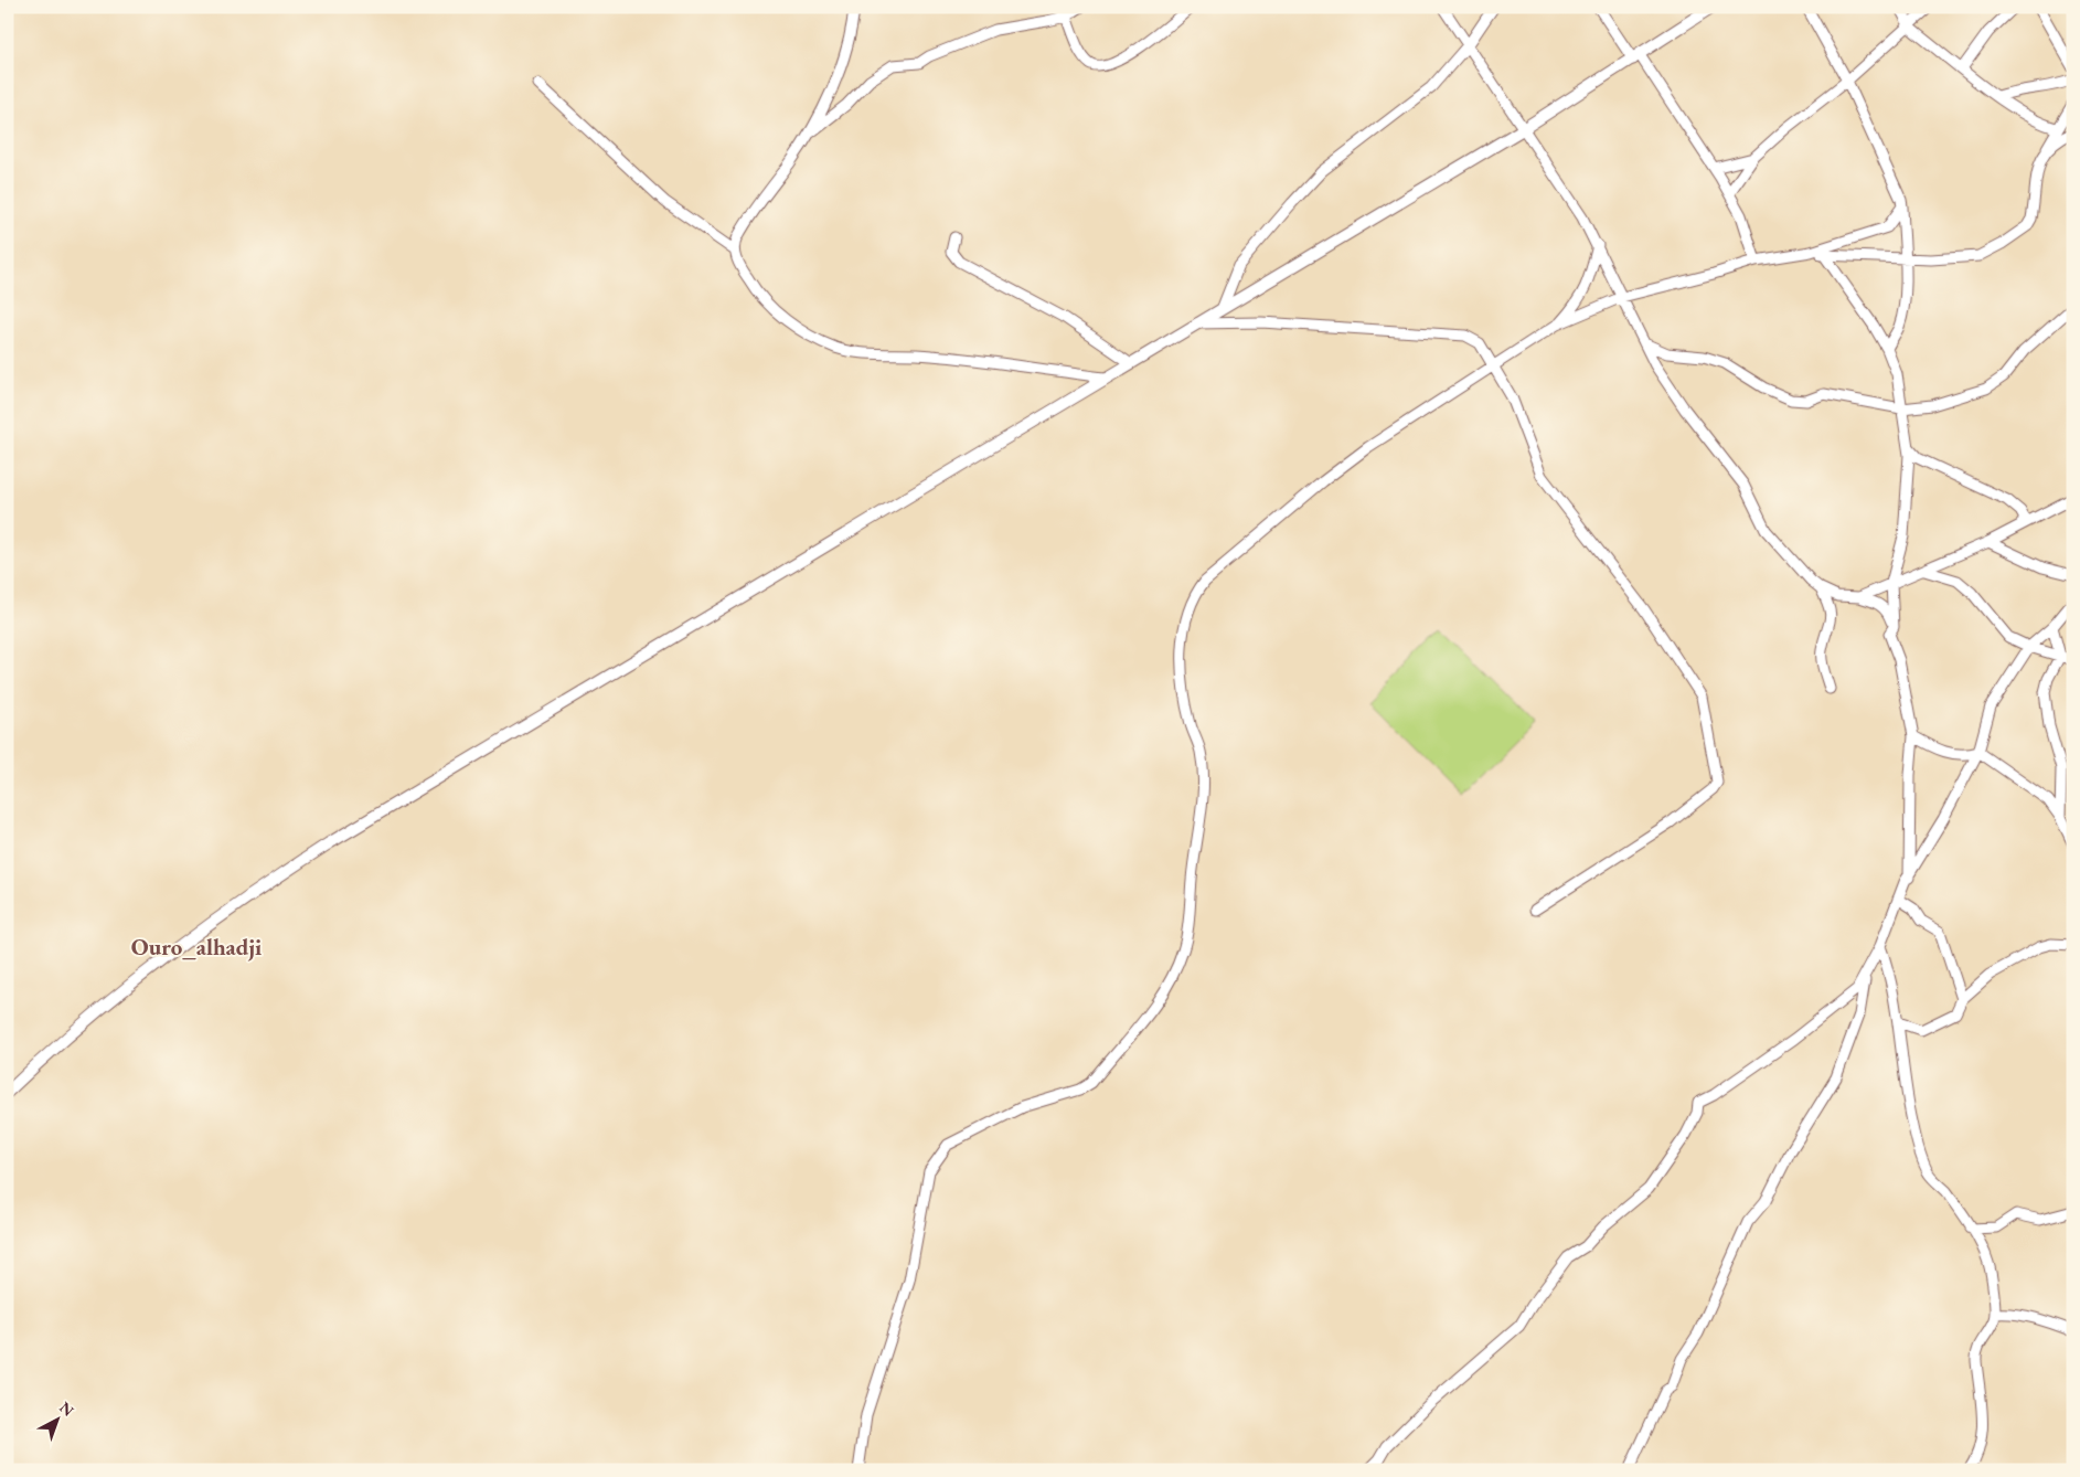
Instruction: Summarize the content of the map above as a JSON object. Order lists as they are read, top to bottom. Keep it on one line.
{"districts":["Ouro_alhadji"],"north":"top right"}
